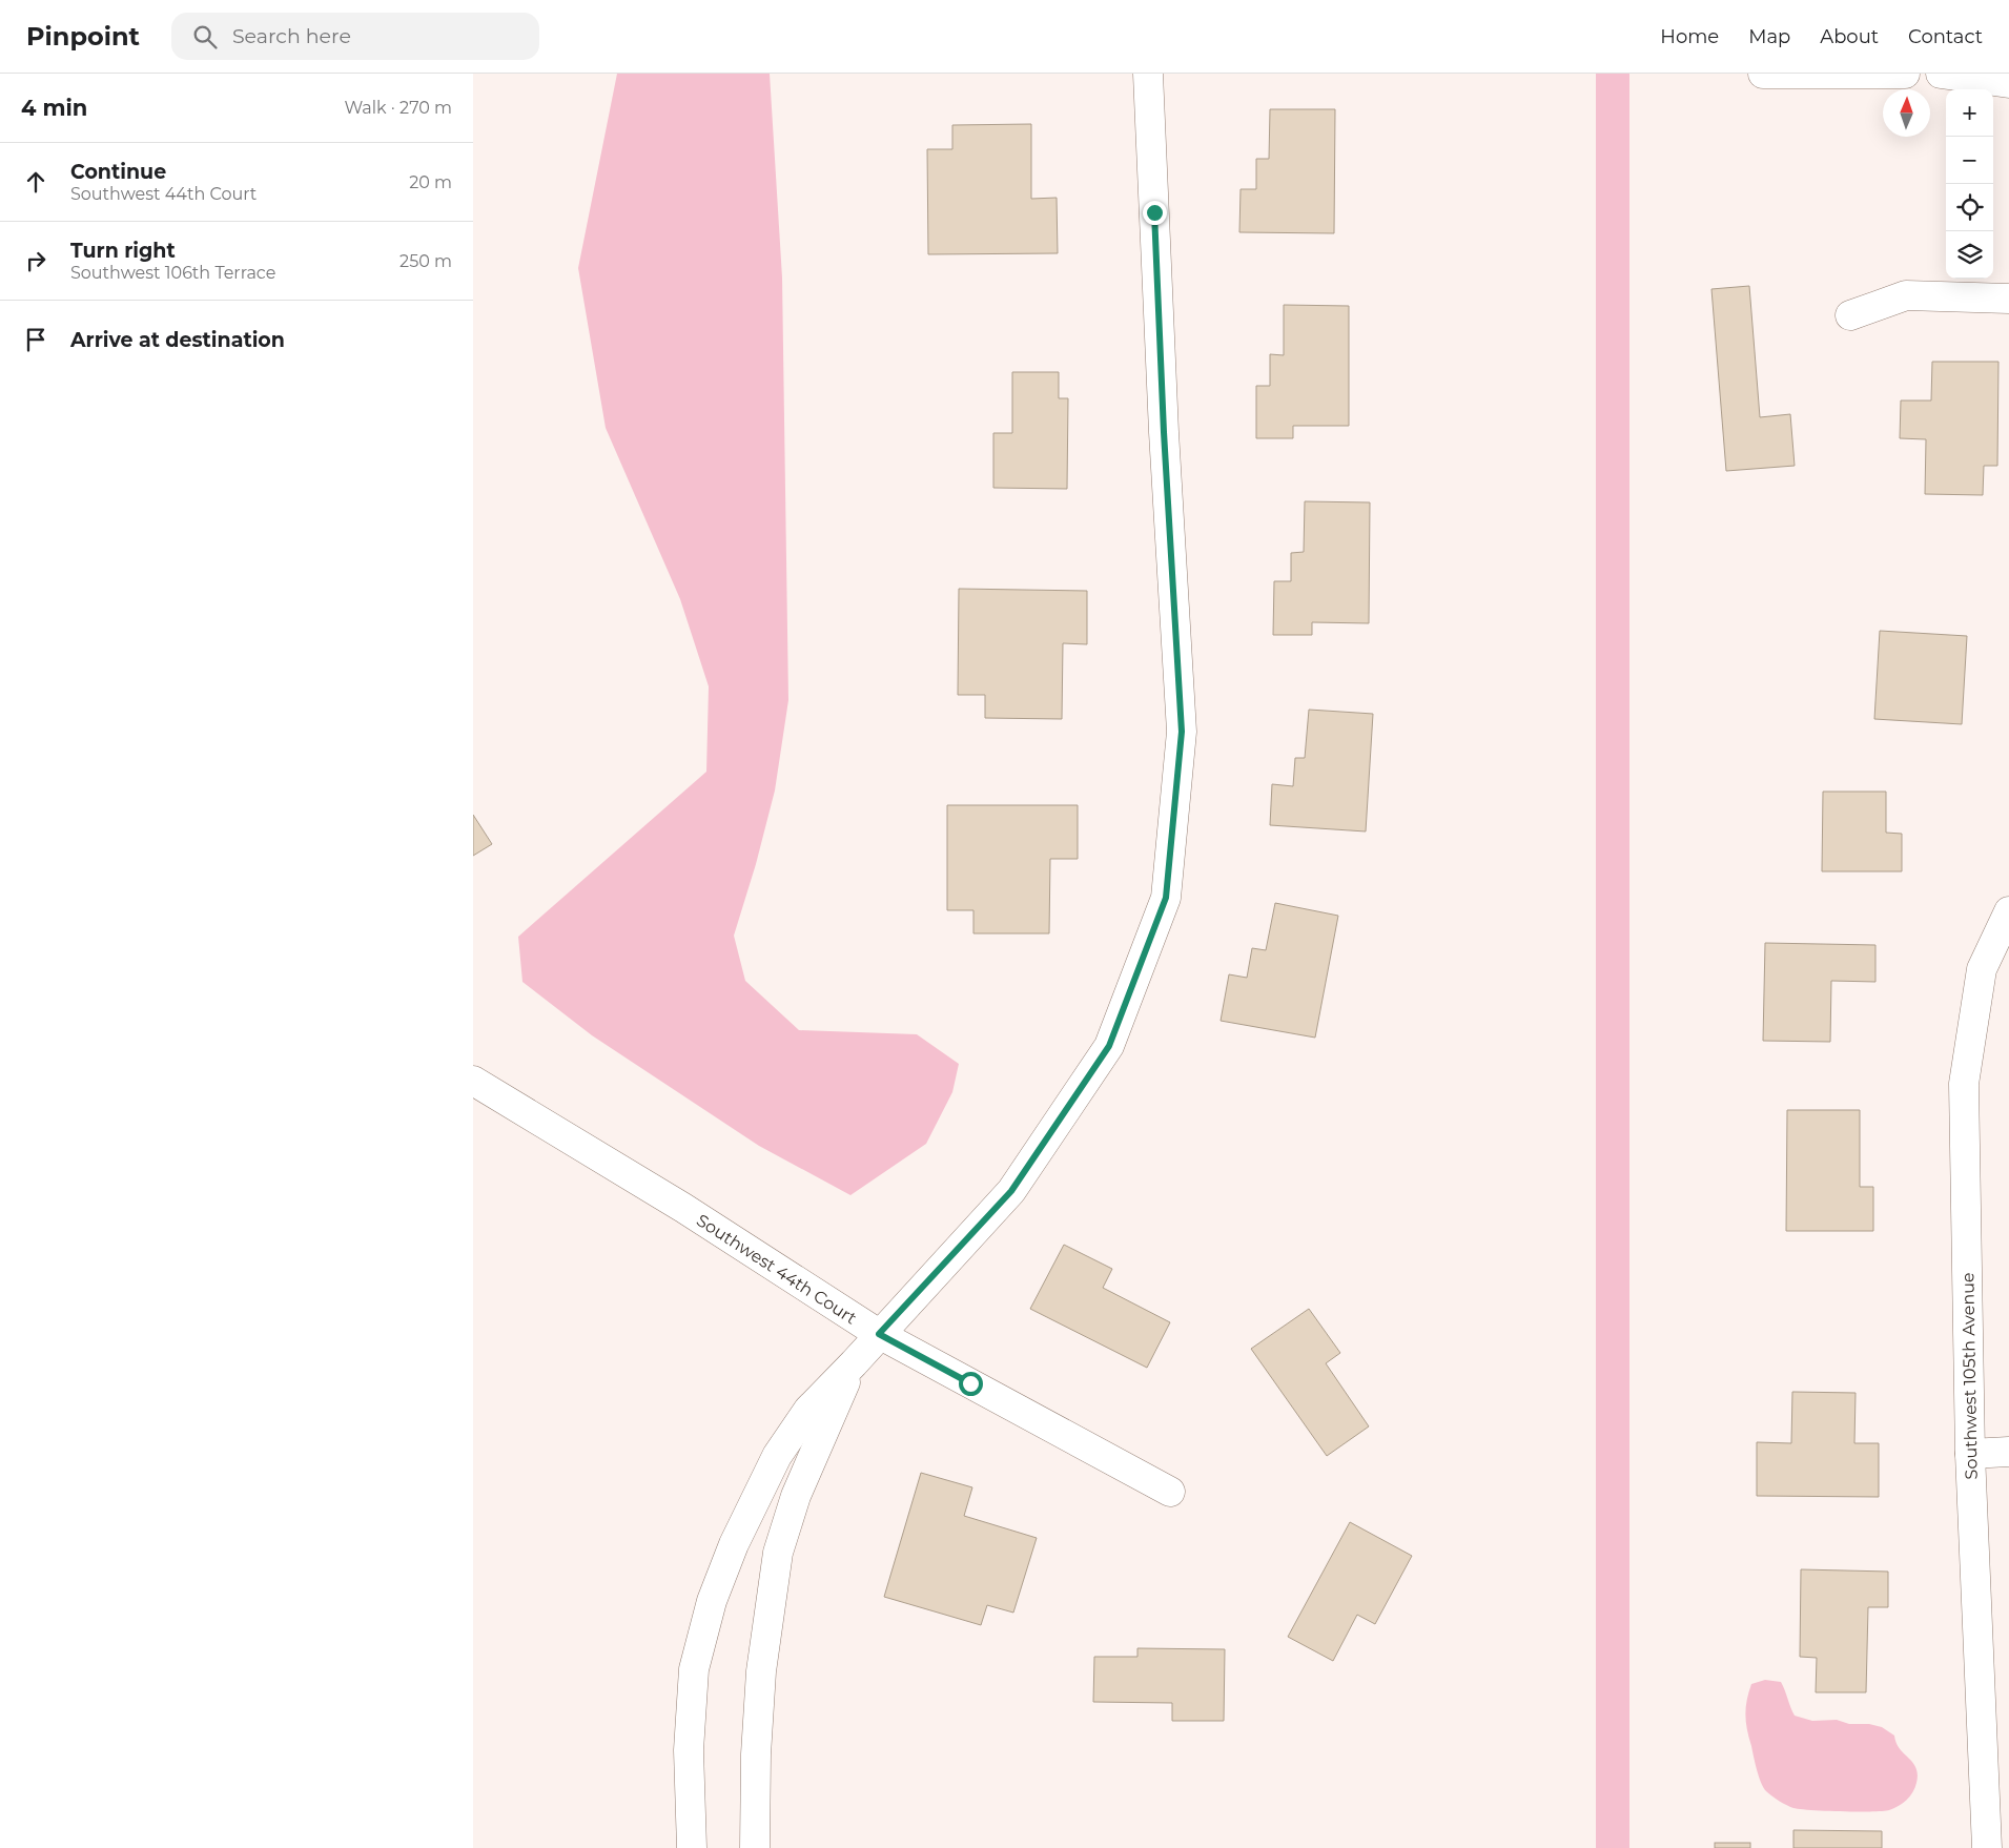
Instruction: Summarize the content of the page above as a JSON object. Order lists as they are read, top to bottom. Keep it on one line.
{"streets":{"street":["Southwest 44th Court","Southwest 105th Avenue"]},"north":"top","page":{"header":"Pinpoint","search":"Search here","nav":["Home","Map","About","Contact"],"heading":["4 min","Walk · 270 m"],"map_buttons":["+","−"],"list":[["Continue","Southwest 44th Court","20 m"],["Turn right","Southwest 106th Terrace","250 m"],"Arrive at destination"]}}
